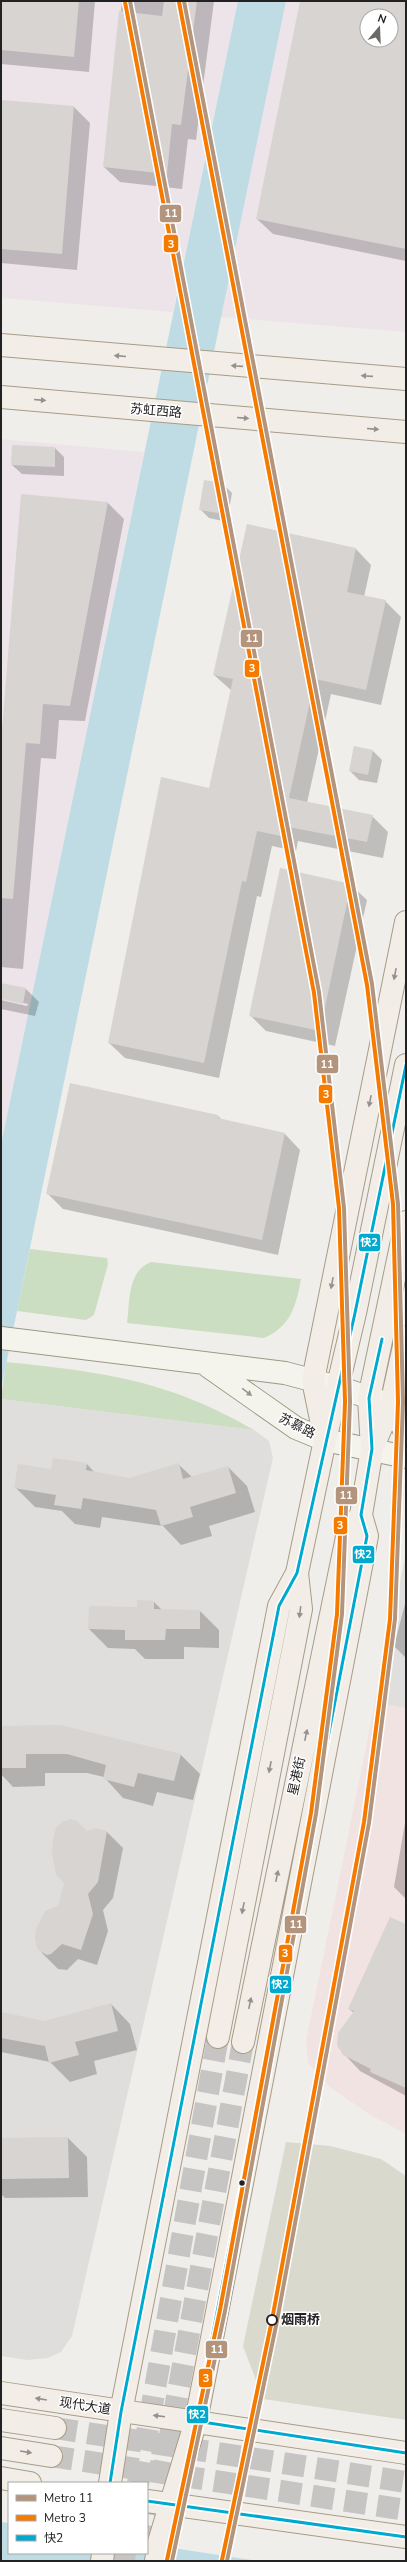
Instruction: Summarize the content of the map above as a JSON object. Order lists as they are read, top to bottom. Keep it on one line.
{"streets":{"main road":["苏虹西路","苏慕路","星港街","现代大道"]},"crossings":[["苏慕路","星港街"],["星港街","现代大道"]],"places":["烟雨桥"],"lines":["metro line 11","metro line 3","transit line 快2"],"legend":["Metro 11","Metro 3","快2"],"north":"top"}
